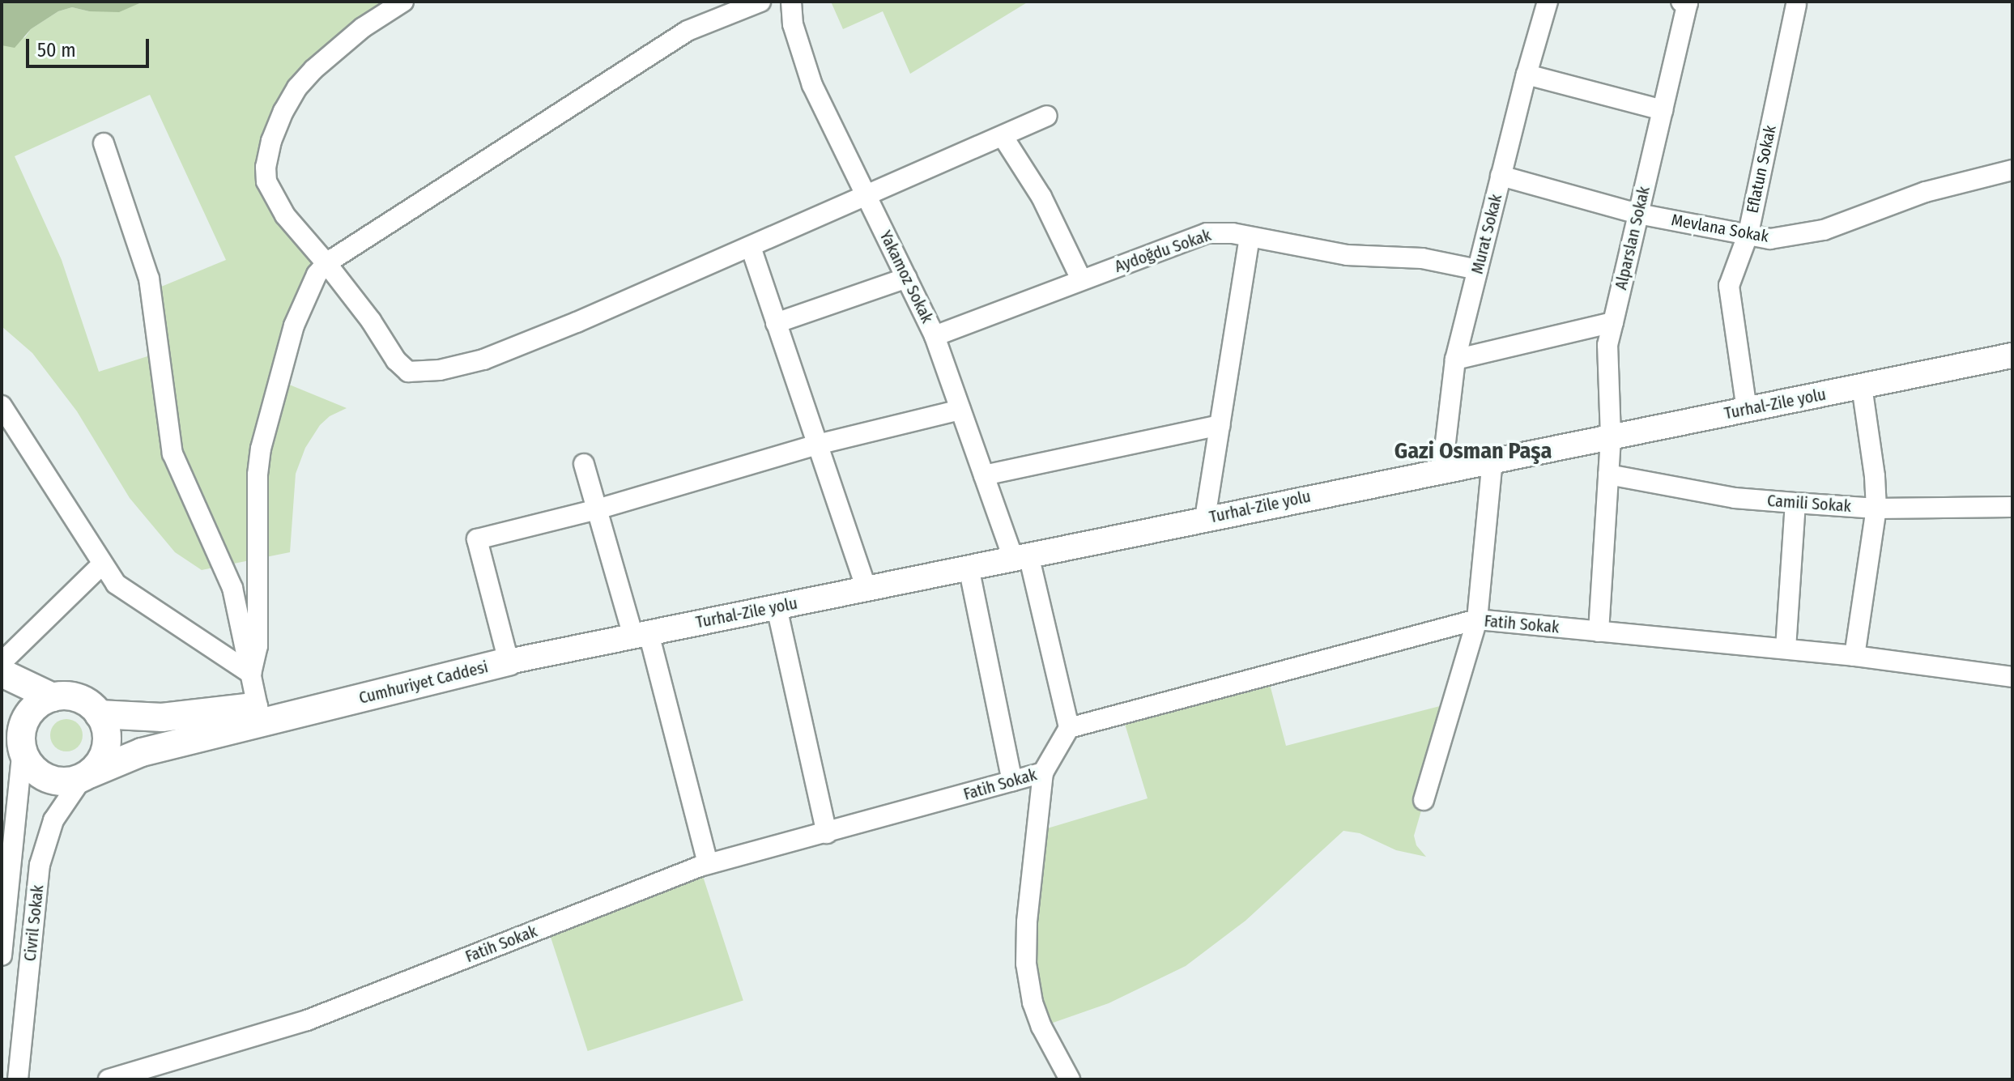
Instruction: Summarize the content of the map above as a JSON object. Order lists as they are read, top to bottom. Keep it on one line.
{"streets":{"highway":["Cumhuriyet Caddesi"],"main road":["Turhal-Zile yolu"],"street":["Eflatun Sokak","Mevlana Sokak","Murat Sokak","Alparslan Sokak","Aydoğdu Sokak","Yakamoz Sokak","Camili Sokak","Fatih Sokak","Civril Sokak"]},"crossings":[["Eflatun Sokak","Mevlana Sokak"],["Eflatun Sokak","Turhal-Zile yolu"],["Mevlana Sokak","Murat Sokak"],["Mevlana Sokak","Alparslan Sokak"],["Murat Sokak","Aydoğdu Sokak"],["Murat Sokak","Turhal-Zile yolu"],["Alparslan Sokak","Turhal-Zile yolu"],["Alparslan Sokak","Camili Sokak"],["Alparslan Sokak","Fatih Sokak"],["Aydoğdu Sokak","Yakamoz Sokak"],["Yakamoz Sokak","Turhal-Zile yolu"],["Yakamoz Sokak","Fatih Sokak"],["Turhal-Zile yolu","Cumhuriyet Caddesi"],["Cumhuriyet Caddesi","Civril Sokak"]],"districts":["Gazi Osman Paşa"],"scale_bar":"50 m"}
